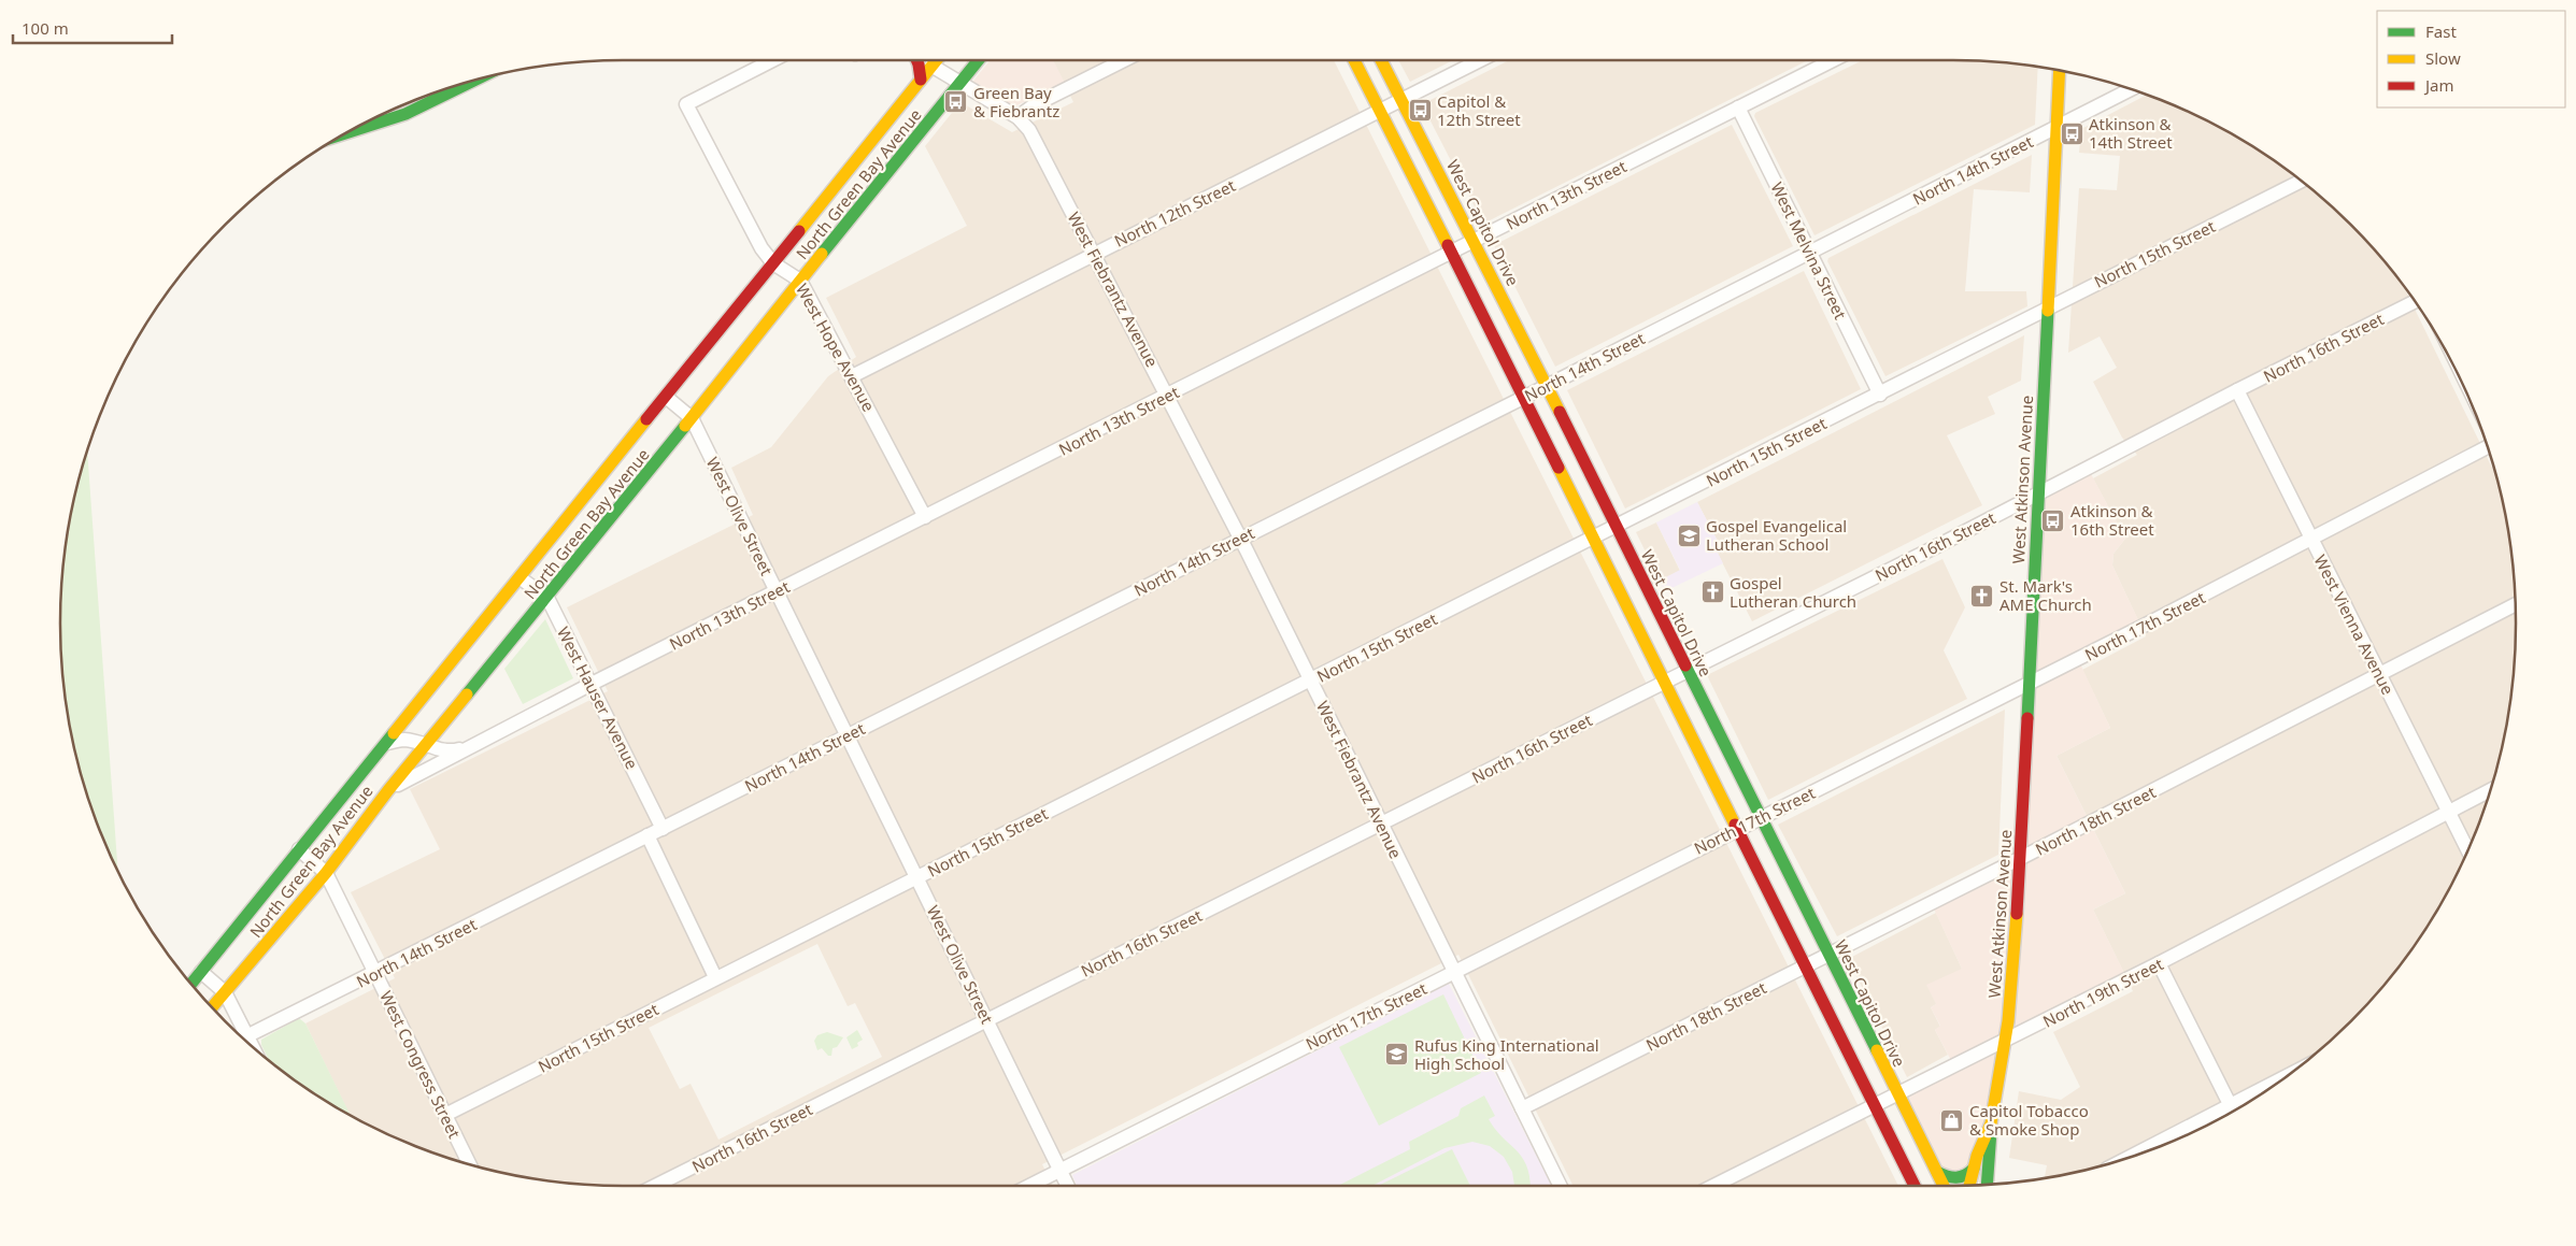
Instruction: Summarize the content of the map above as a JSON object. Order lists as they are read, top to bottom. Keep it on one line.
{"streets":{"main road":["North Green Bay Avenue","West Capitol Drive","West Atkinson Avenue"],"street":["North 14th Street","North 13th Street","North 12th Street","West Melvina Street","North 15th Street","West Fiebrantz Avenue","West Hope Avenue","North 16th Street","West Olive Street","West Vienna Avenue","North 17th Street","West Hauser Avenue","North 18th Street","North 19th Street","West Congress Street"]},"crossings":[["North 14th Street","West Capitol Drive"],["North 14th Street","West Melvina Street"],["North 14th Street","West Fiebrantz Avenue"],["North 14th Street","West Atkinson Avenue"],["North 14th Street","West Olive Street"],["North 14th Street","West Hauser Avenue"],["North 14th Street","West Congress Street"],["North Green Bay Avenue","North 13th Street"],["North Green Bay Avenue","West Fiebrantz Avenue"],["North Green Bay Avenue","West Hope Avenue"],["North Green Bay Avenue","West Olive Street"],["North Green Bay Avenue","West Hauser Avenue"],["North Green Bay Avenue","West Congress Street"],["North 13th Street","West Capitol Drive"],["North 13th Street","West Melvina Street"],["North 13th Street","West Fiebrantz Avenue"],["North 13th Street","West Hope Avenue"],["North 13th Street","West Olive Street"],["North 13th Street","West Hauser Avenue"],["North 12th Street","West Capitol Drive"],["North 12th Street","West Fiebrantz Avenue"],["North 12th Street","West Hope Avenue"],["West Capitol Drive","North 15th Street"],["West Capitol Drive","North 16th Street"],["West Capitol Drive","North 17th Street"],["West Capitol Drive","North 18th Street"],["West Capitol Drive","North 19th Street"],["West Melvina Street","North 15th Street"],["North 15th Street","West Fiebrantz Avenue"],["North 15th Street","West Atkinson Avenue"],["North 15th Street","West Olive Street"],["North 15th Street","West Congress Street"],["West Fiebrantz Avenue","North 16th Street"],["West Fiebrantz Avenue","North 17th Street"],["West Fiebrantz Avenue","North 18th Street"],["North 16th Street","West Atkinson Avenue"],["North 16th Street","West Olive Street"],["North 16th Street","West Vienna Avenue"],["West Atkinson Avenue","North 17th Street"],["West Atkinson Avenue","North 18th Street"],["West Atkinson Avenue","North 19th Street"],["West Olive Street","North 17th Street"],["West Vienna Avenue","North 17th Street"],["West Vienna Avenue","North 18th Street"],["West Vienna Avenue","North 19th Street"]],"places":{"bus stop":["Green Bay & Fiebrantz","Capitol & 12th Street","Atkinson & 14th Street","Atkinson & 16th Street"],"school or university":["Gospel Evangelical Lutheran School","Rufus King International High School"],"church":["Gospel Lutheran Church","St. Mark's AME Church"],"shop":["Capitol Tobacco & Smoke Shop"]},"legend":["Fast","Slow","Jam"],"scale_bar":"100 m"}
